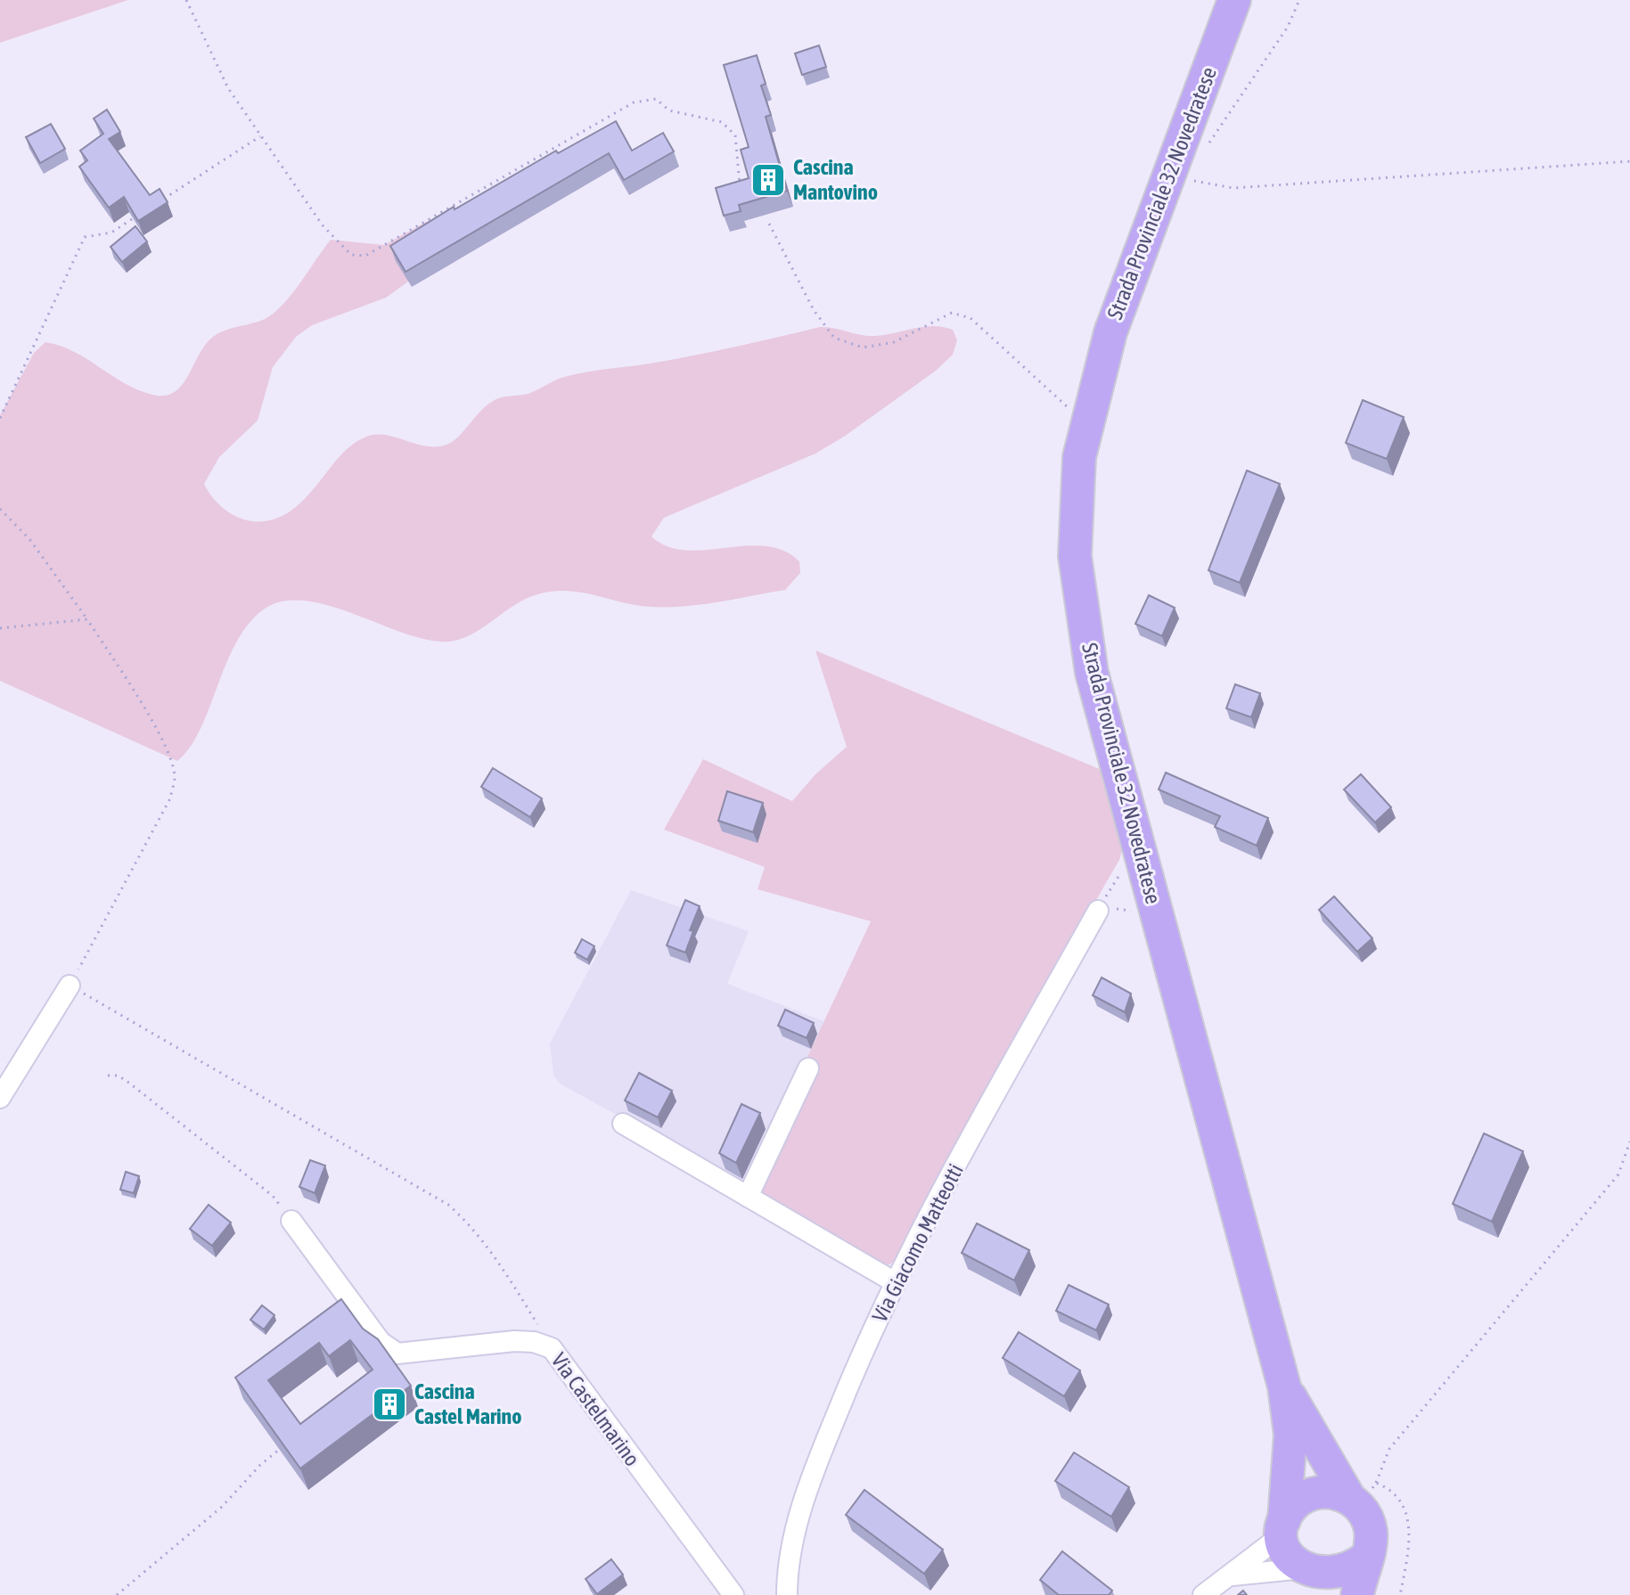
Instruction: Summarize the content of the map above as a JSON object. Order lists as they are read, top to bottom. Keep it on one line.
{"streets":{"main road":["Strada Provinciale 32 Novedratese"],"street":["Via Giacomo Matteotti","Via Castelmarino"]},"places":{"building":["Cascina Mantovino","Cascina Castel Marino"]}}
